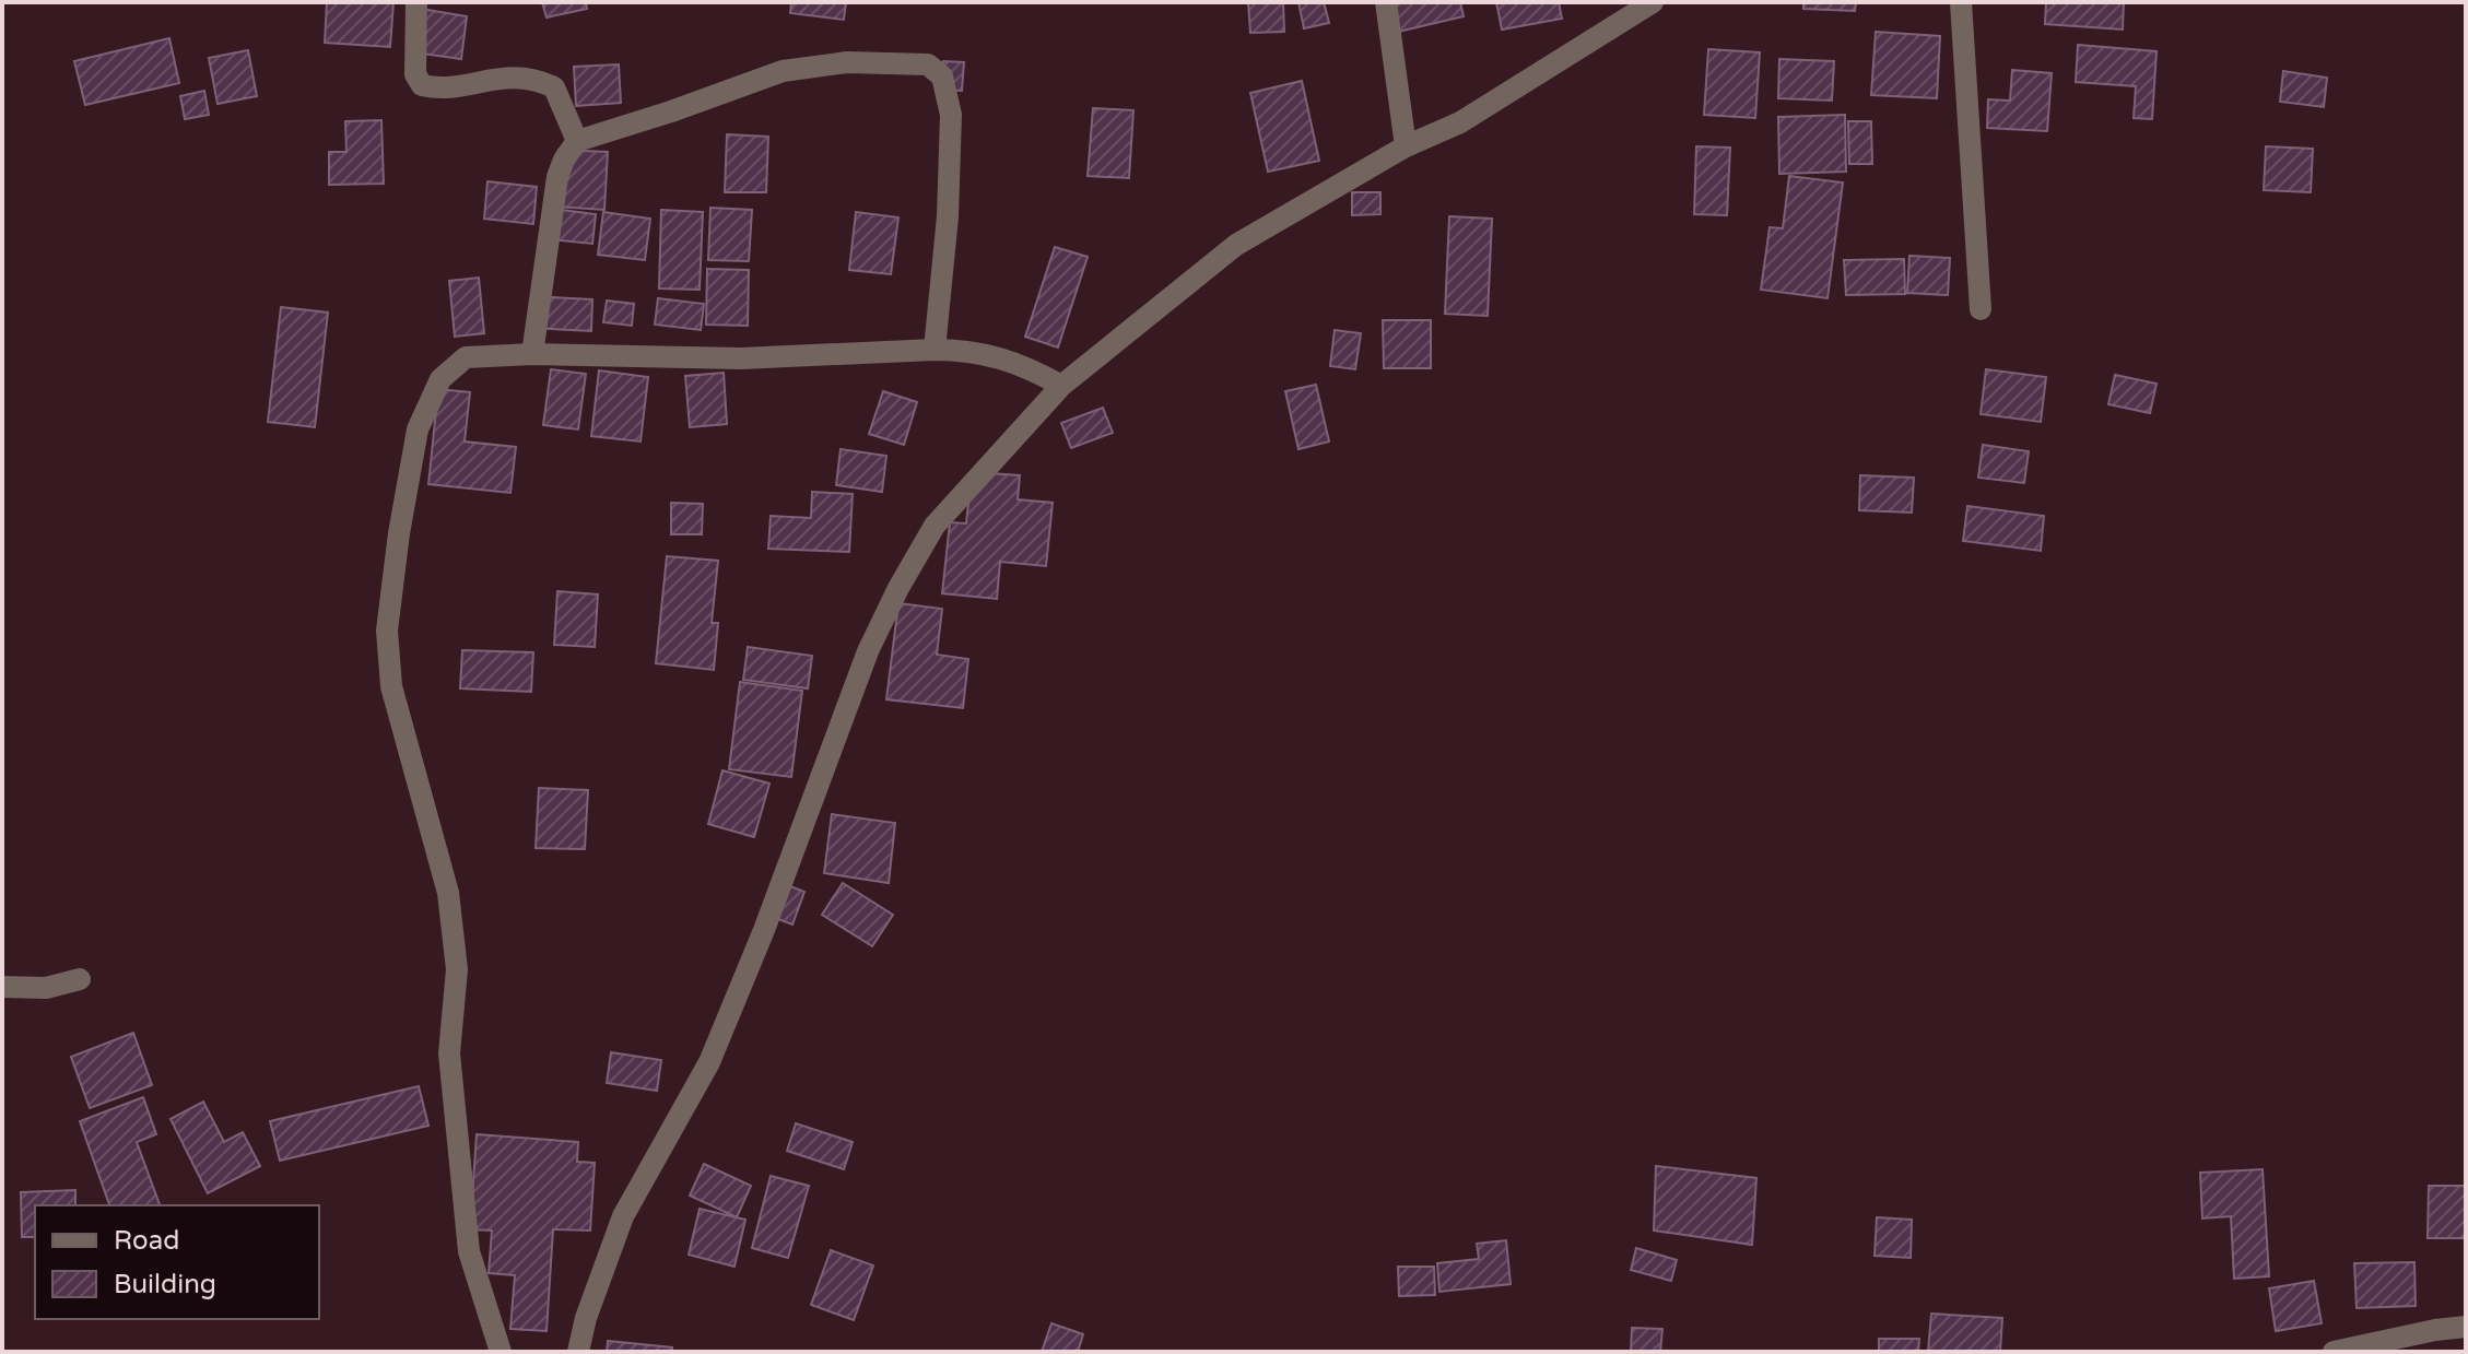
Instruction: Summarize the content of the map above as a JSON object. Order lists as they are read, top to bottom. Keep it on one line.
{"legend":["Road","Building"]}
